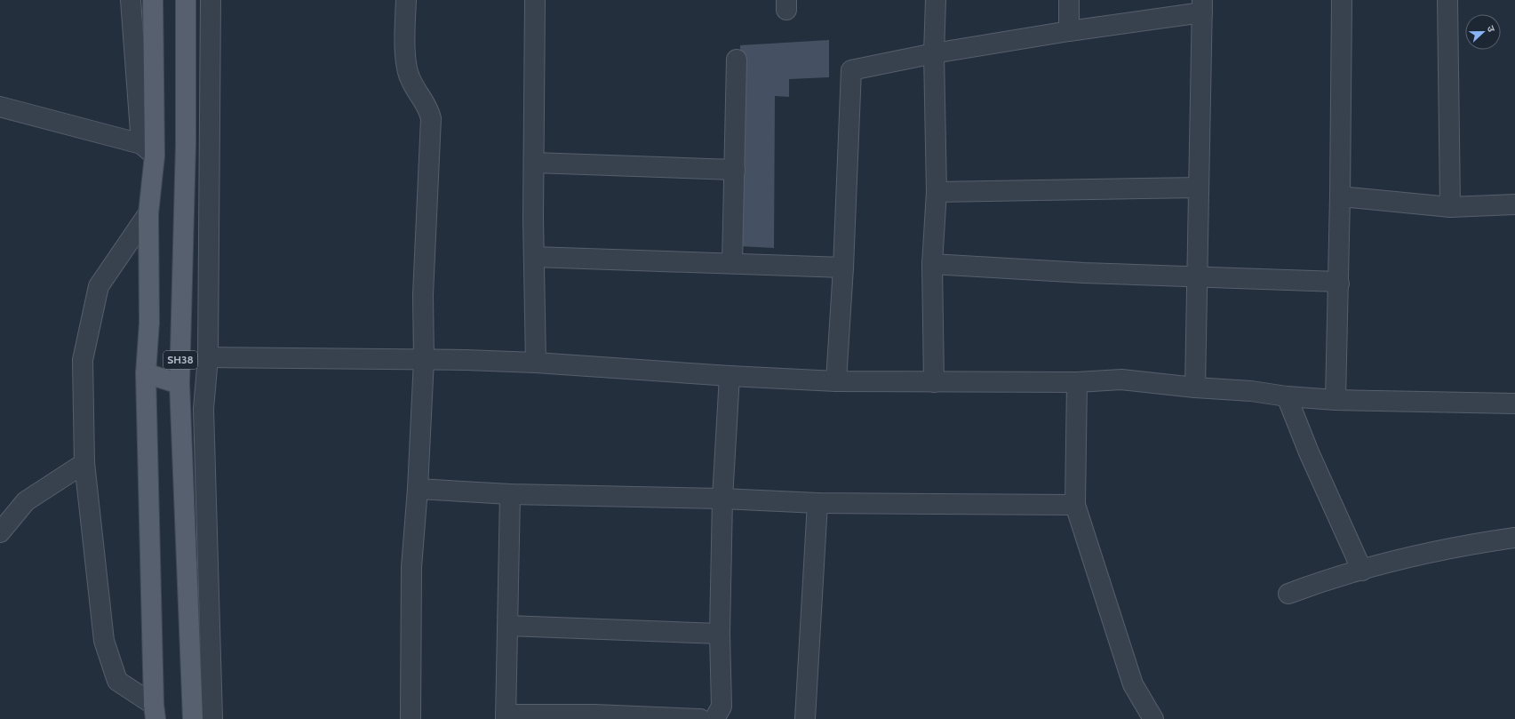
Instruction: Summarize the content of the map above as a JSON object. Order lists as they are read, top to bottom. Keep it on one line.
{"streets":{"main road":["SH38"]},"north":"right"}
